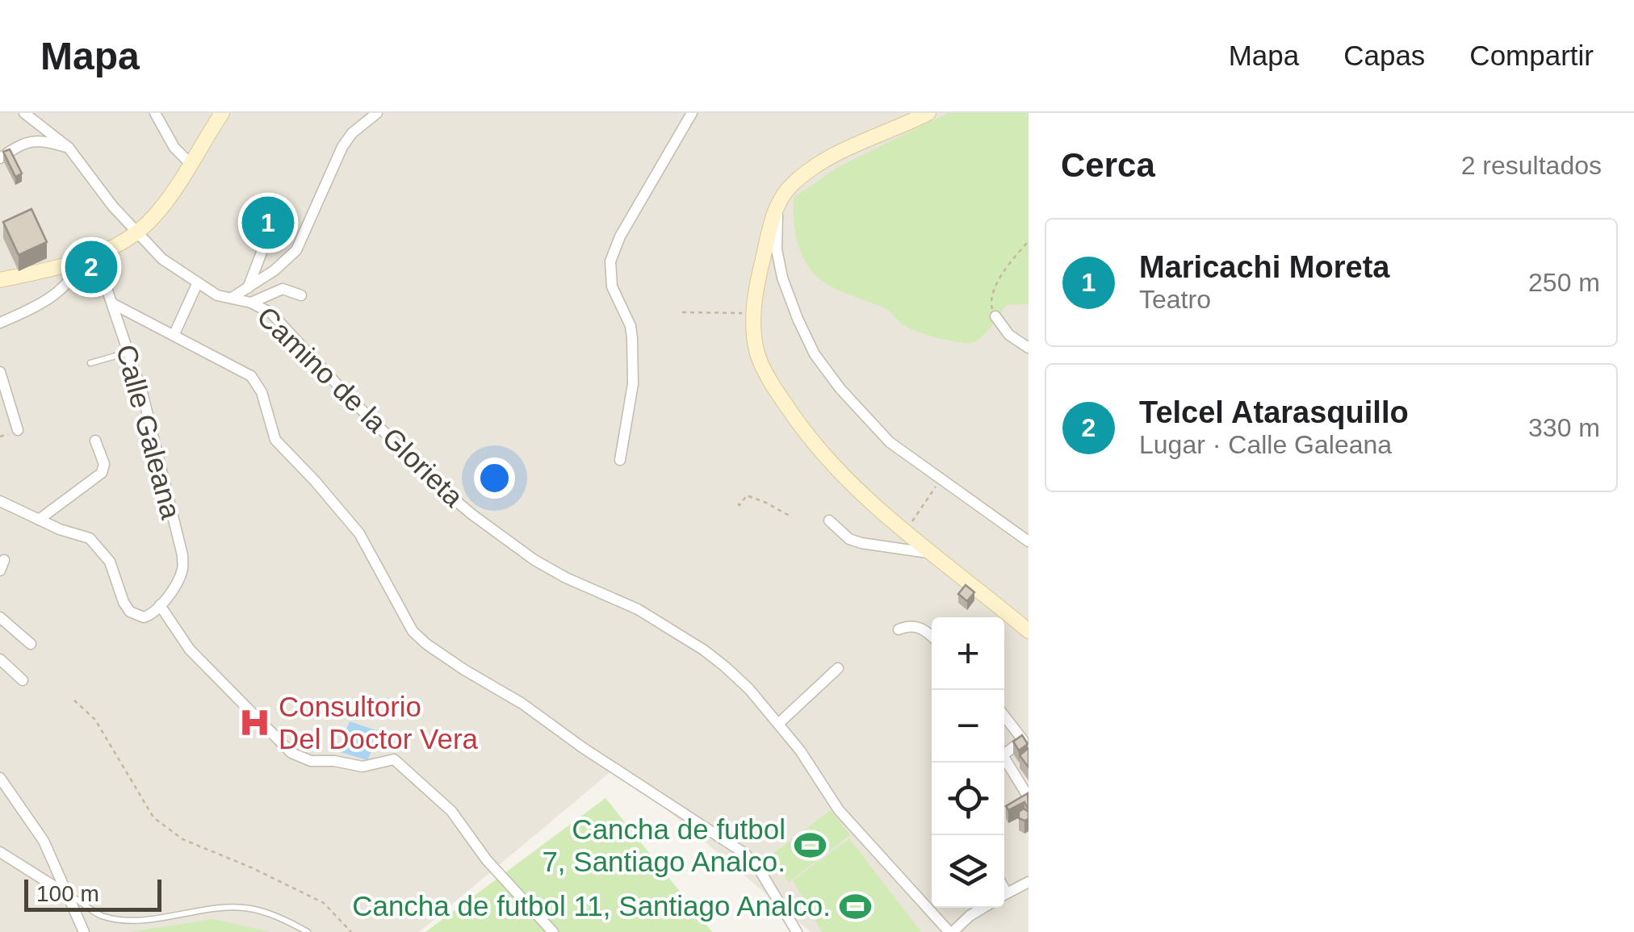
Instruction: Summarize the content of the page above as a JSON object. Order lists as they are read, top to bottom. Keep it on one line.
{"streets":{"street":["Camino de la Glorieta","Calle Galeana"]},"places":{"hospital":["Consultorio Del Doctor Vera"],"sports":["Cancha de futbol 7, Santiago Analco.","Cancha de futbol 11, Santiago Analco."]},"scale_bar":"100 m","page":{"header":"Mapa","nav":["Mapa","Capas","Compartir"],"heading":["Cerca","2 resultados"],"pins":["1","2"],"list":[{"mark":"1","name":"Maricachi Moreta","note":"Teatro","value":"250 m"},{"mark":"2","name":"Telcel Atarasquillo","note":"Lugar · Calle Galeana","value":"330 m"}],"map_buttons":["+","−"],"scale":"100 m"}}
